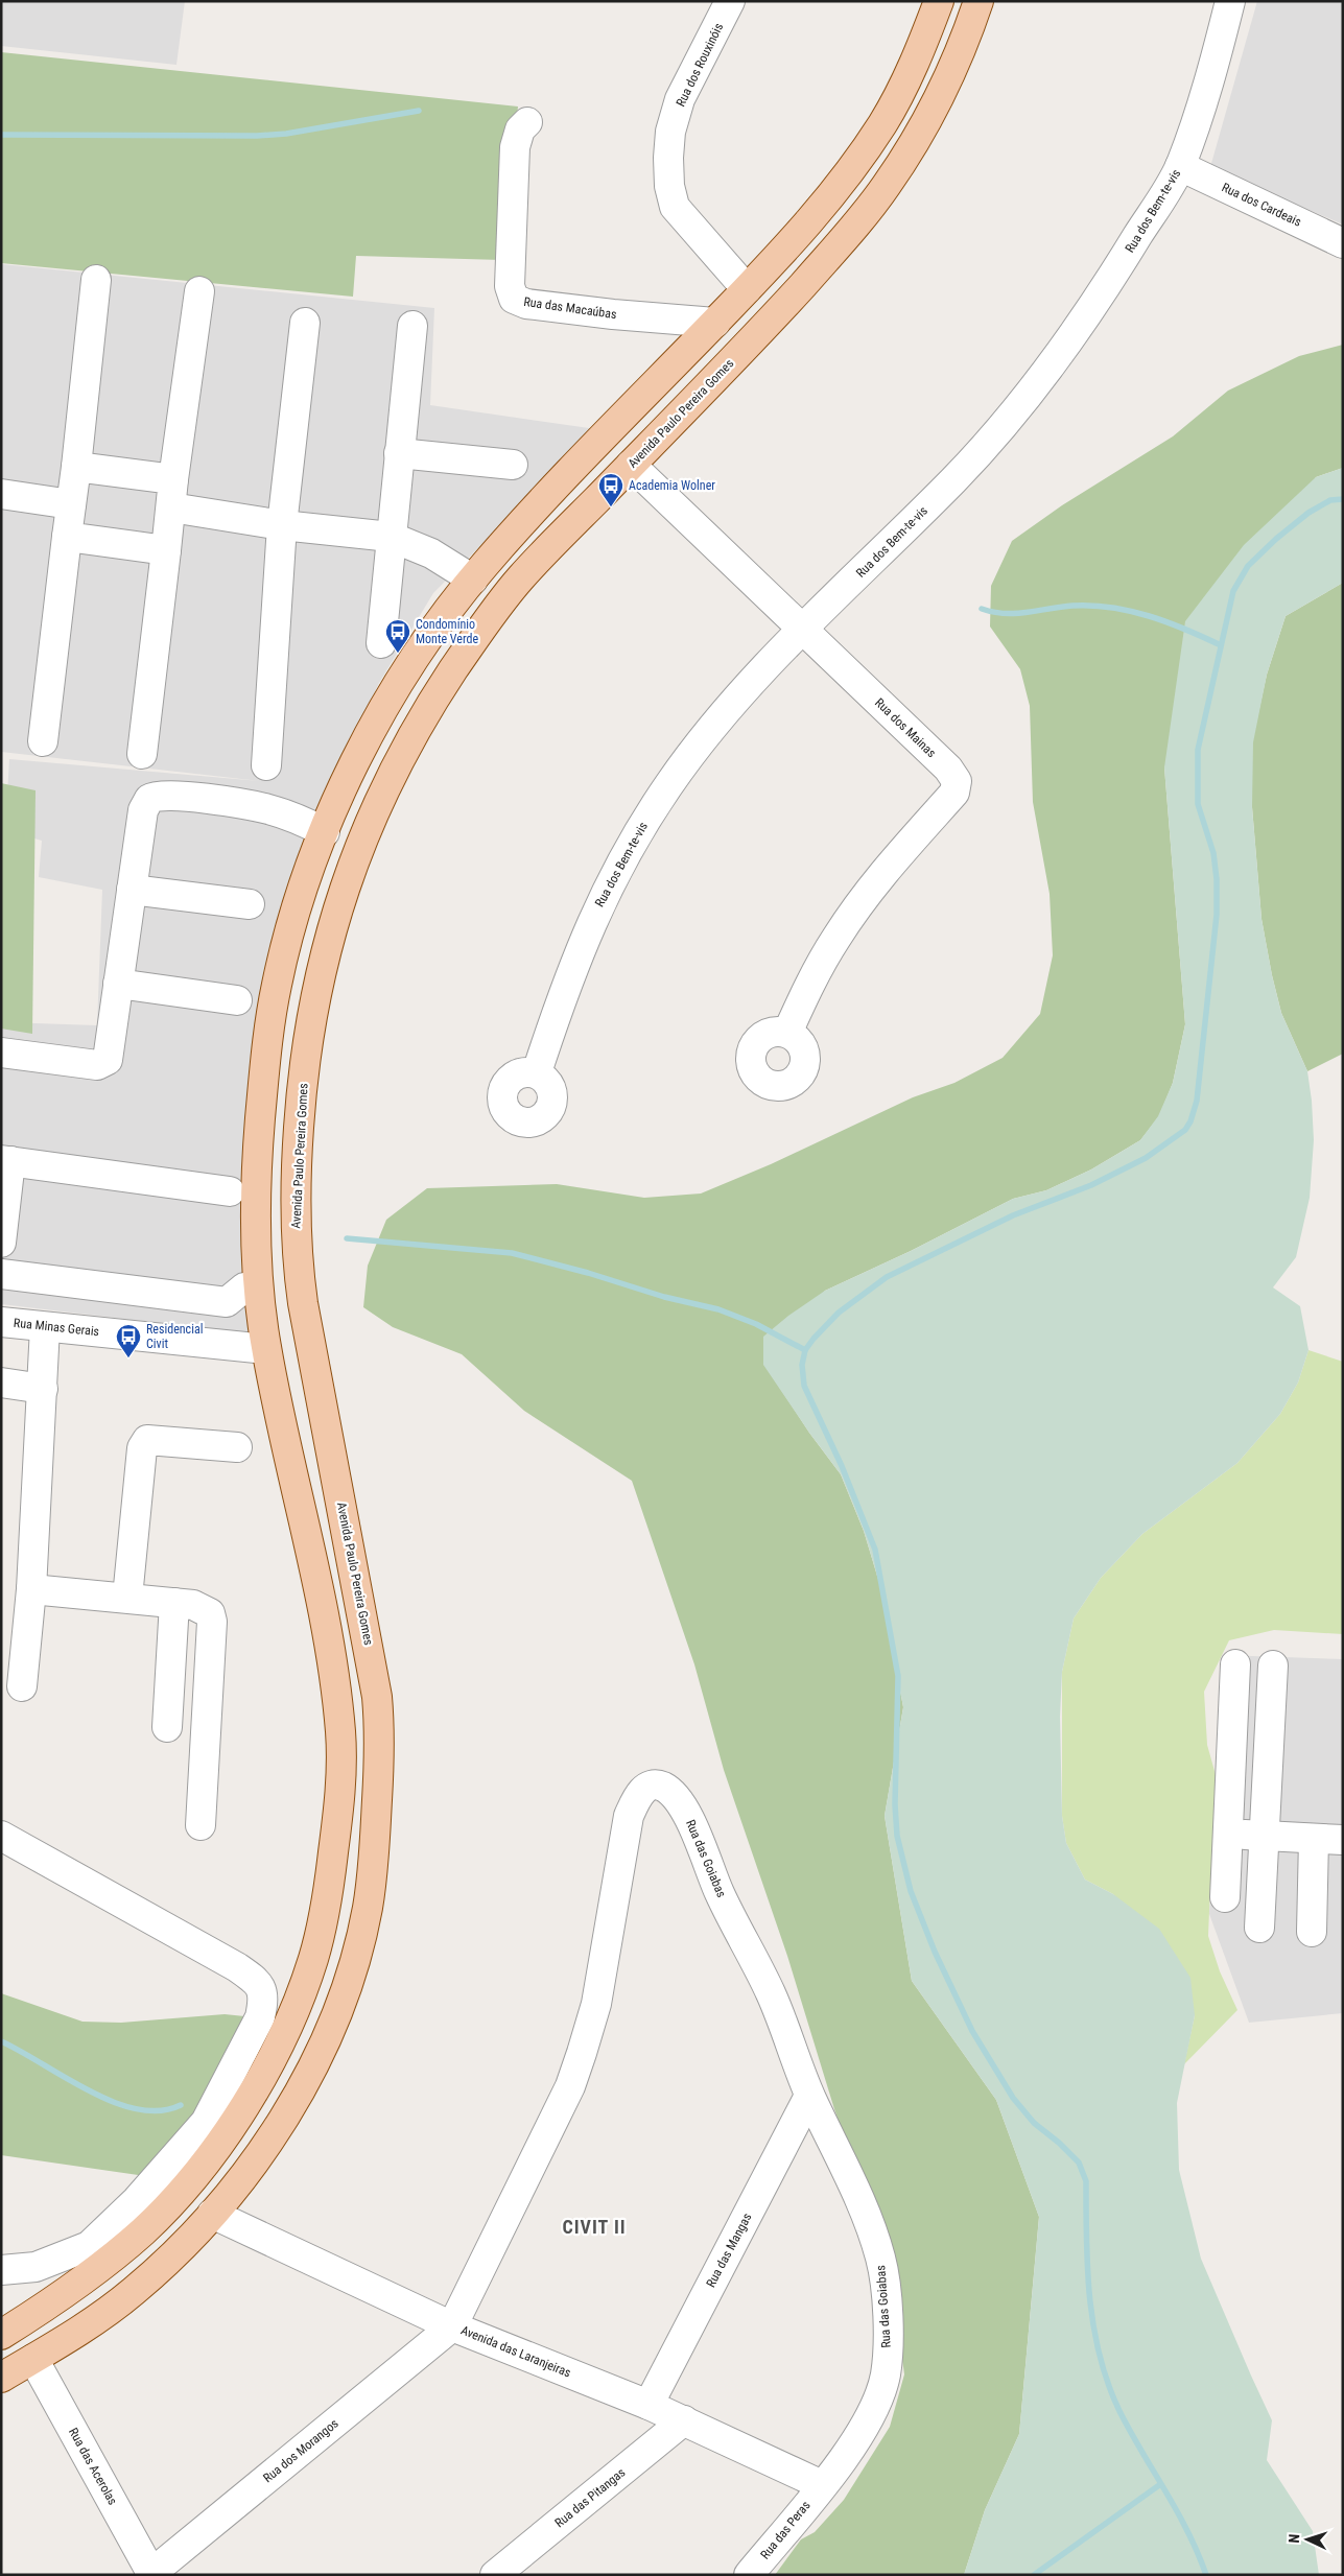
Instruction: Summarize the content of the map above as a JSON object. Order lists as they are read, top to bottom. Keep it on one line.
{"streets":{"main road":["Avenida Paulo Pereira Gomes"],"street":["Rua dos Rouxinóis","Rua dos Cardeais","Rua dos Bem-te-vis","Rua das Macaúbas","Rua dos Mainas","Rua Minas Gerais","Rua das Goiabas","Rua das Mangas","Avenida das Laranjeiras","Rua dos Morangos","Rua das Acerolas","Rua das Pitangas","Rua das Peras"]},"crossings":[["Rua dos Cardeais","Rua dos Bem-te-vis"],["Rua dos Bem-te-vis","Rua dos Mainas"],["Avenida Paulo Pereira Gomes","Rua dos Mainas"],["Avenida Paulo Pereira Gomes","Avenida das Laranjeiras"],["Avenida Paulo Pereira Gomes","Rua das Acerolas"],["Rua das Goiabas","Rua das Mangas"],["Rua das Goiabas","Avenida das Laranjeiras"],["Rua das Goiabas","Rua dos Morangos"],["Rua das Goiabas","Rua das Peras"],["Rua das Mangas","Avenida das Laranjeiras"],["Avenida das Laranjeiras","Rua dos Morangos"],["Avenida das Laranjeiras","Rua das Pitangas"],["Avenida das Laranjeiras","Rua das Peras"],["Rua dos Morangos","Rua das Acerolas"]],"districts":["CIVIT II"],"places":{"bus stop":["Academia Wolner","Condomínio Monte Verde","Residencial Civit"]},"north":"left"}
